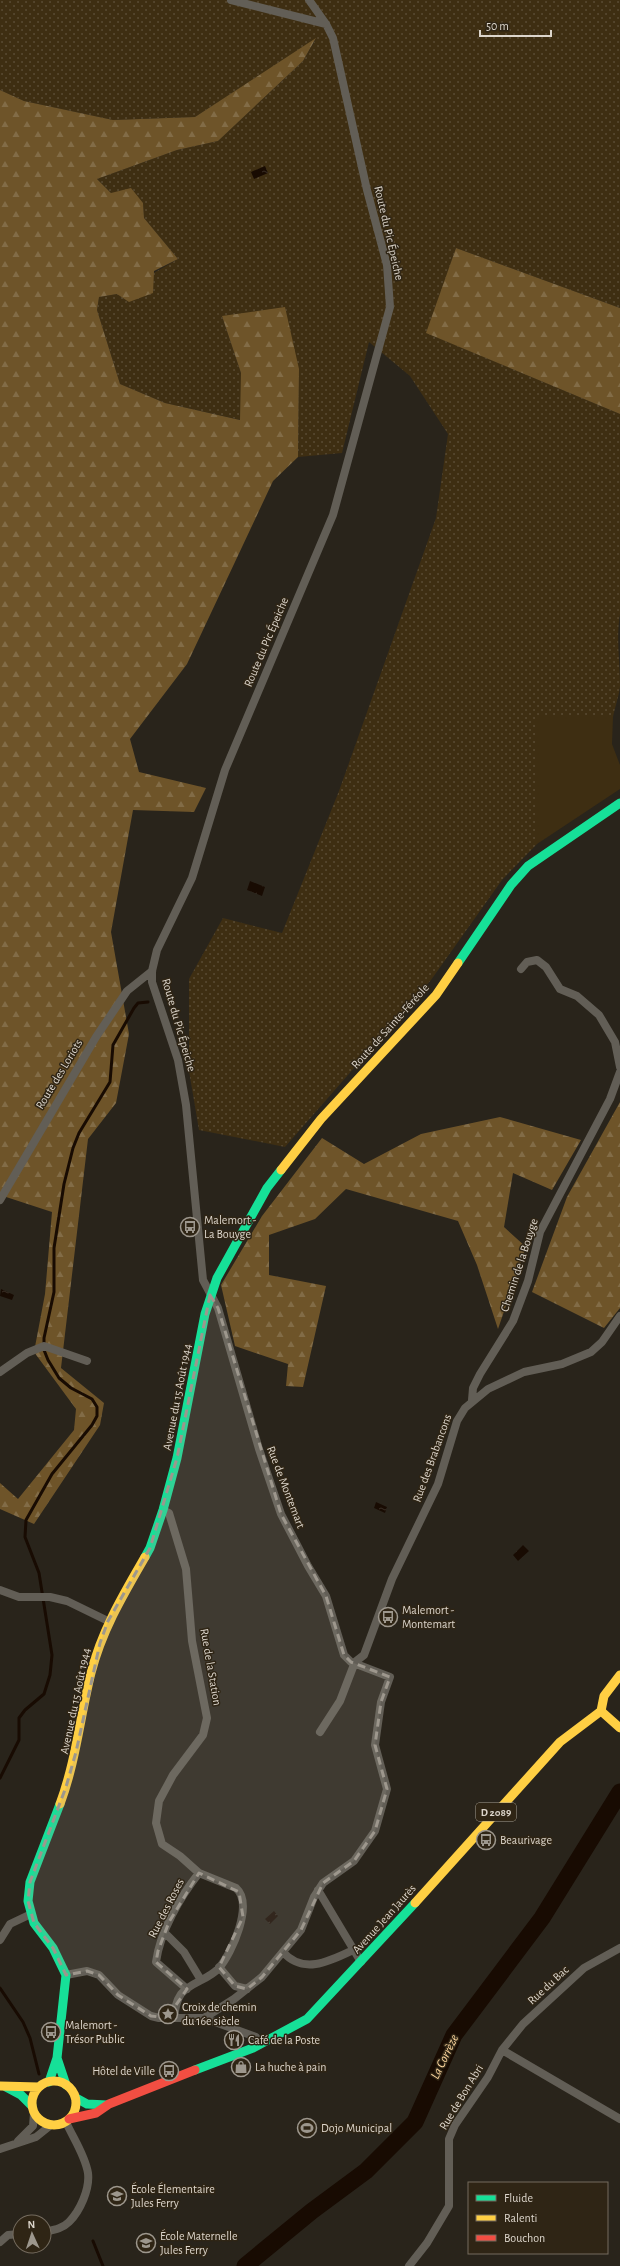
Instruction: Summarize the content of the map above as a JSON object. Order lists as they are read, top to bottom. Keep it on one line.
{"streets":{"main road":["Route de Sainte-Féréole","Avenue du 15 Août 1944","D 2089","Avenue Jean Jaurès"],"street":["Route du Pic Épeiche","Route des Loriots","Chemin de la Bouyge","Rue des Brabancons","Rue de Montemart","Rue de la Station","Rue des Roses","Rue du Bac","Rue de Bon Abri"]},"crossings":[["Route du Pic Épeiche","Route de Sainte-Féréole"],["Route du Pic Épeiche","Route des Loriots"],["Route du Pic Épeiche","Avenue du 15 Août 1944"],["Route du Pic Épeiche","Rue de Montemart"],["Route de Sainte-Féréole","Avenue du 15 Août 1944"],["Route de Sainte-Féréole","Rue de Montemart"],["Chemin de la Bouyge","Rue des Brabancons"],["Avenue du 15 Août 1944","Rue de Montemart"],["Avenue du 15 Août 1944","Rue de la Station"],["Rue des Brabancons","Rue de Montemart"],["Rue de la Station","Rue des Roses"],["Rue du Bac","Rue de Bon Abri"]],"water":["La Corrèze"],"places":{"bus stop":["Malemort - La Bouyge","Malemort - Montemart","Beaurivage","Malemort - Trésor Public","Hôtel de Ville"],"place":["Croix de chemin du 16e siècle"],"restaurant":["Café de la Poste"],"shop":["La huche à pain"],"sports":["Dojo Municipal"],"school or university":["École Élementaire Jules Ferry","École Maternelle Jules Ferry"]},"legend":["Fluide","Ralenti","Bouchon"],"scale_bar":"50 m","north":"top"}
